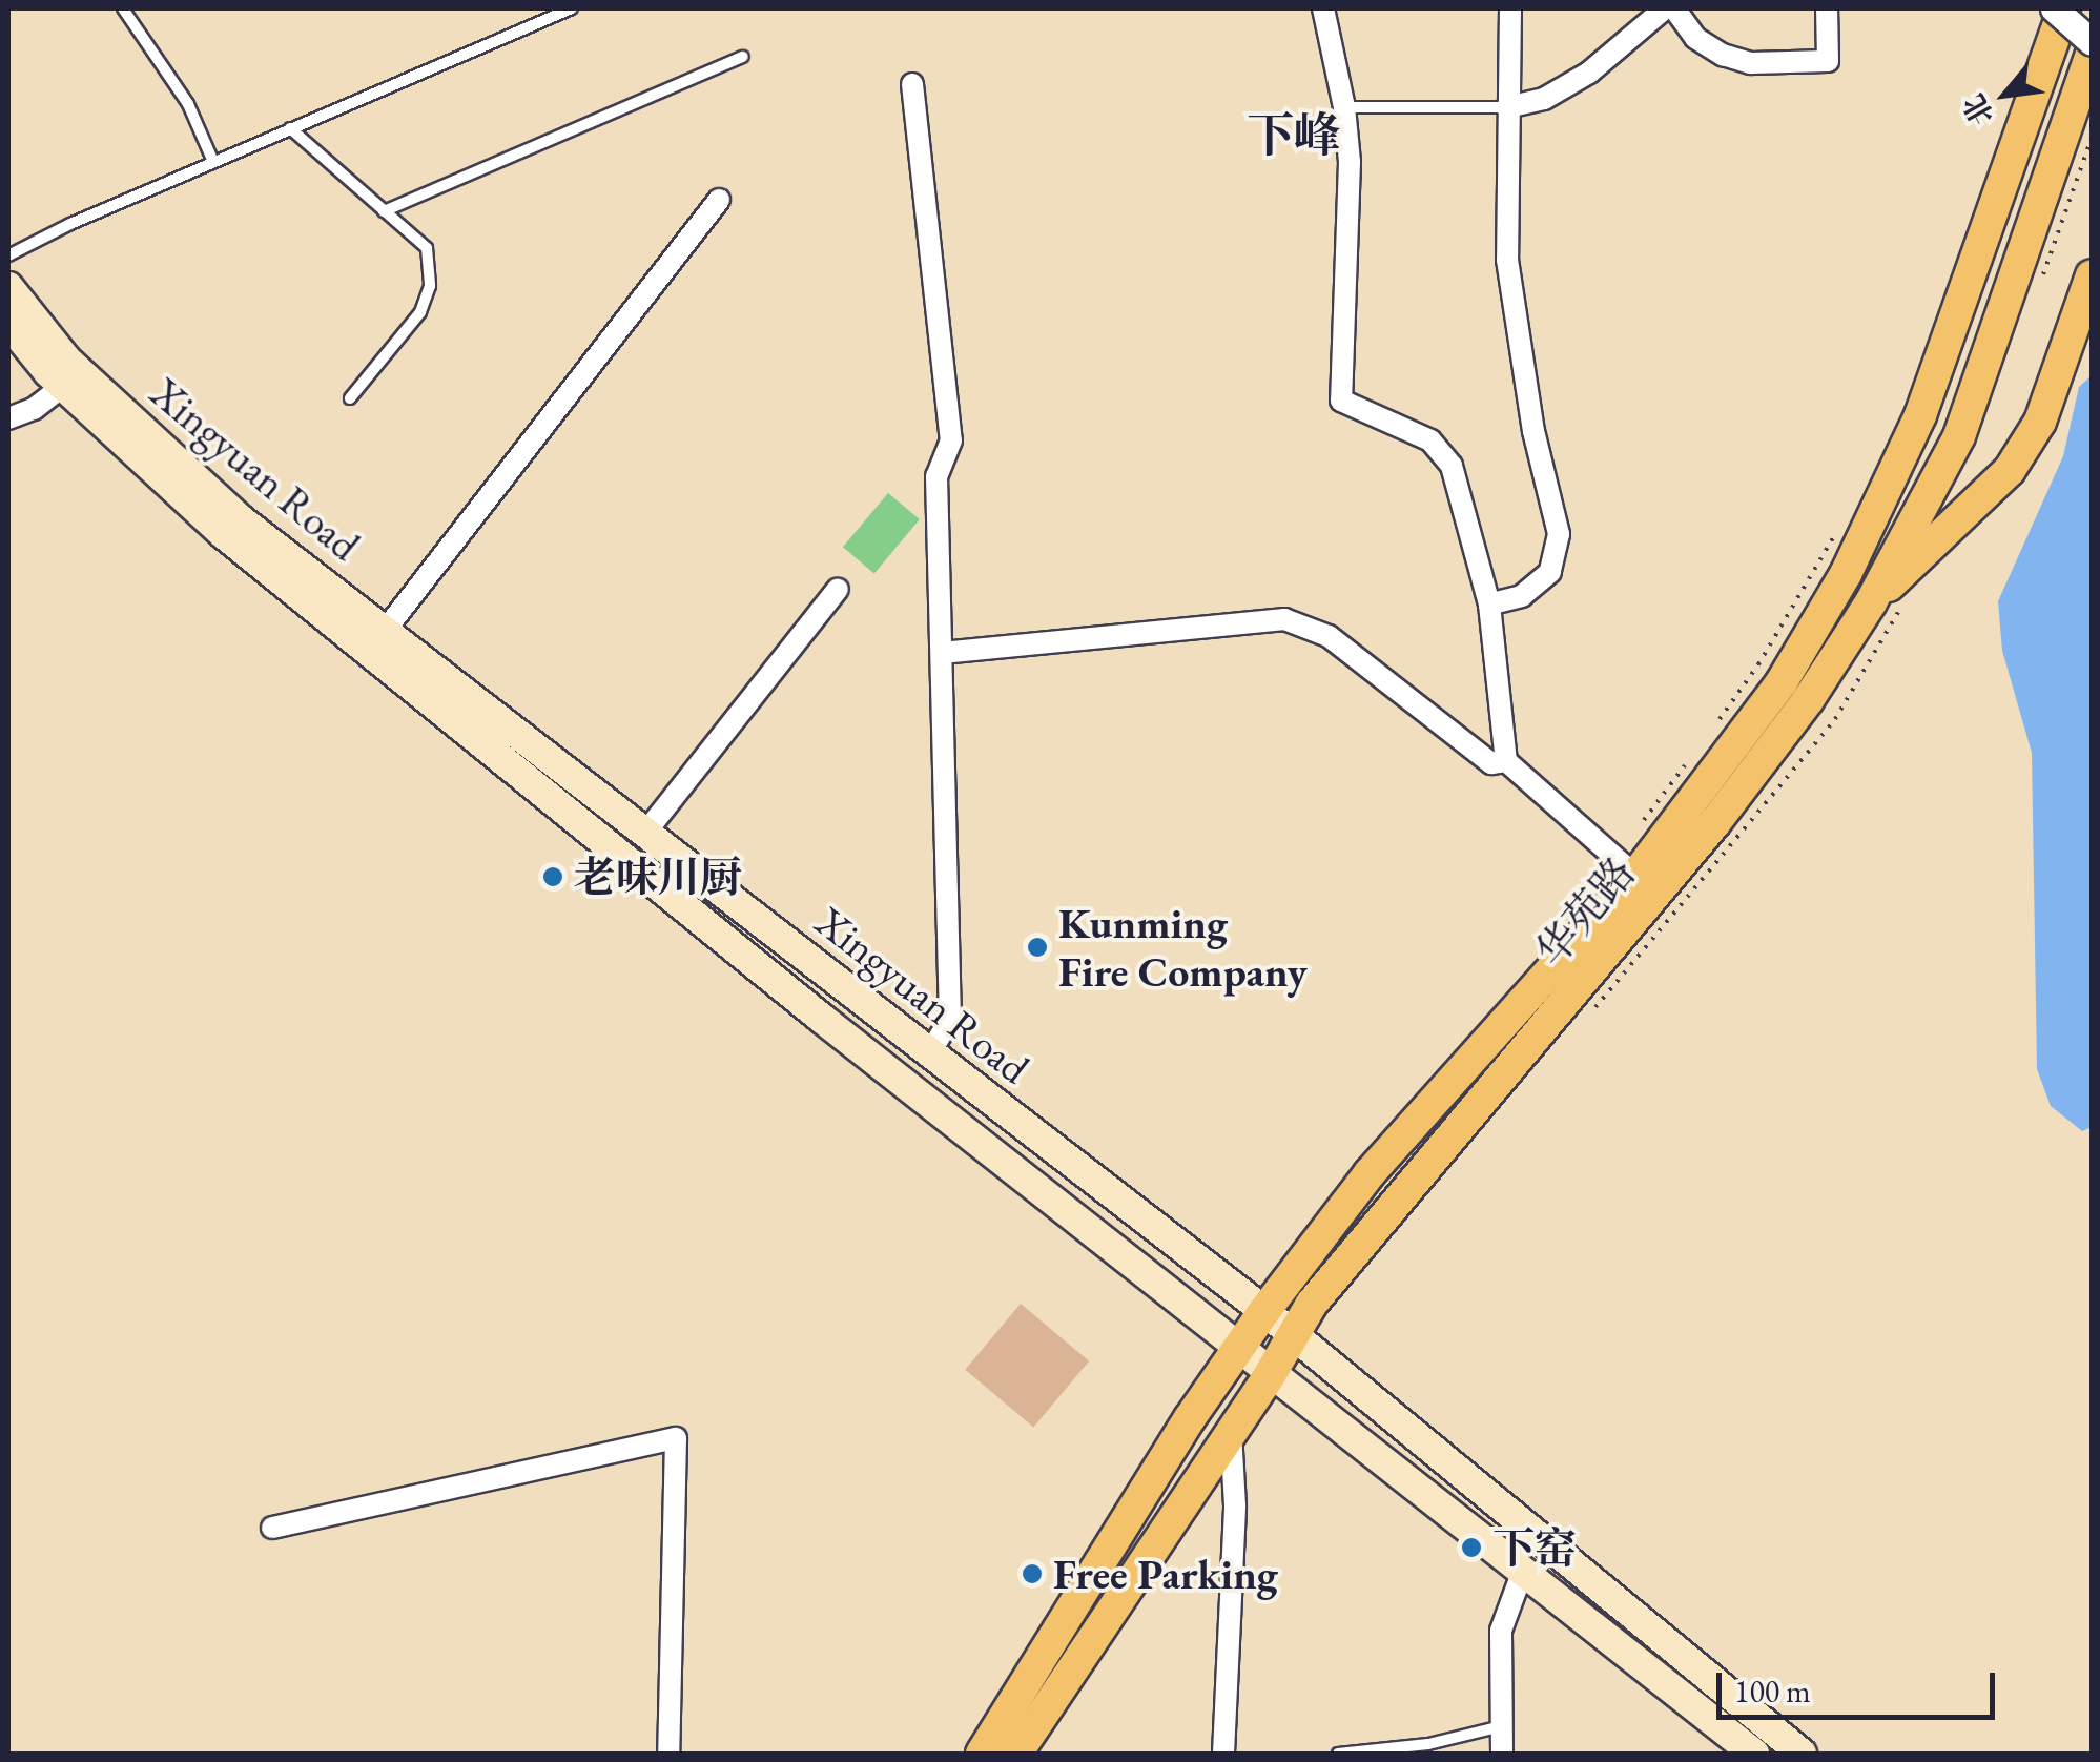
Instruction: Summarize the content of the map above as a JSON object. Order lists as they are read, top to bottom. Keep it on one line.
{"streets":{"main road":["Xingyuan Road","华苑路"]},"crossings":[["Xingyuan Road","华苑路"]],"districts":["下峰"],"places":["老味川厨","Kunming Fire Company","下窑","Free Parking"],"scale_bar":"100 m","north":"bottom left"}
